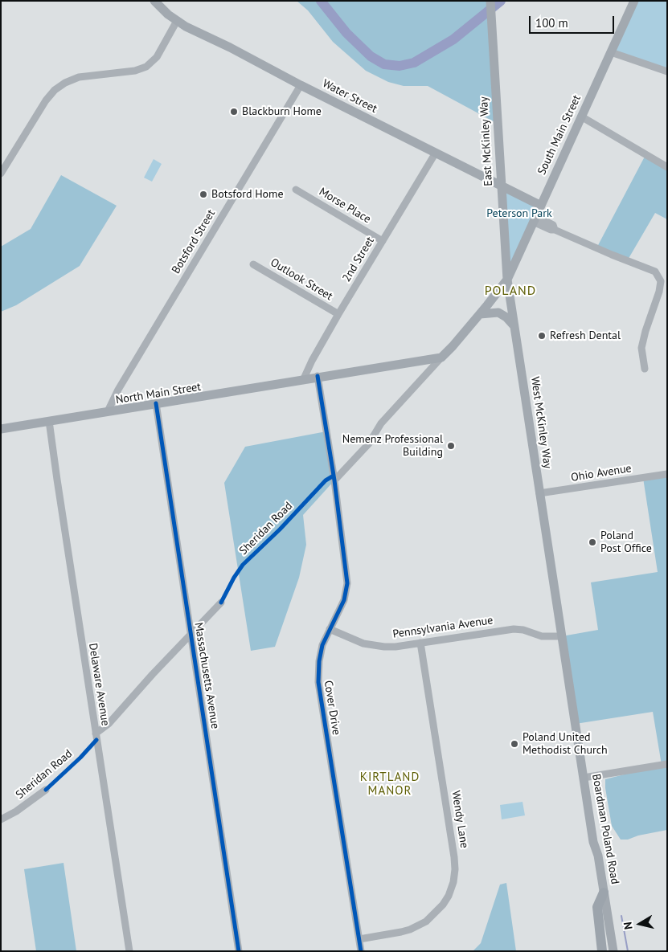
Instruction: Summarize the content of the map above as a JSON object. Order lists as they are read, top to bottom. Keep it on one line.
{"streets":{"main road":["Water Street","South Main Street","East McKinley Way","North Main Street","West McKinley Way","Boardman Poland Road"],"street":["Morse Place","Botsford Street","2nd Street","Outlook Street","Ohio Avenue","Sheridan Road","Pennsylvania Avenue","Massachusetts Avenue","Delaware Avenue","Cover Drive","Wendy Lane"]},"crossings":[["Water Street","South Main Street"],["Water Street","East McKinley Way"],["Water Street","Botsford Street"],["Water Street","2nd Street"],["South Main Street","East McKinley Way"],["South Main Street","West McKinley Way"],["East McKinley Way","West McKinley Way"],["Morse Place","2nd Street"],["Botsford Street","North Main Street"],["2nd Street","Outlook Street"],["2nd Street","North Main Street"],["North Main Street","Massachusetts Avenue"],["North Main Street","Delaware Avenue"],["North Main Street","Cover Drive"],["West McKinley Way","Ohio Avenue"],["West McKinley Way","Boardman Poland Road"],["Pennsylvania Avenue","Cover Drive"],["Pennsylvania Avenue","Wendy Lane"],["Pennsylvania Avenue","Boardman Poland Road"],["Cover Drive","Wendy Lane"]],"districts":["POLAND","KIRTLAND MANOR"],"parks":["Peterson Park"],"places":["Blackburn Home","Botsford Home","Refresh Dental","Nemenz Professional Building","Poland Post Office","Poland United Methodist Church"],"scale_bar":"100 m","north":"left"}
